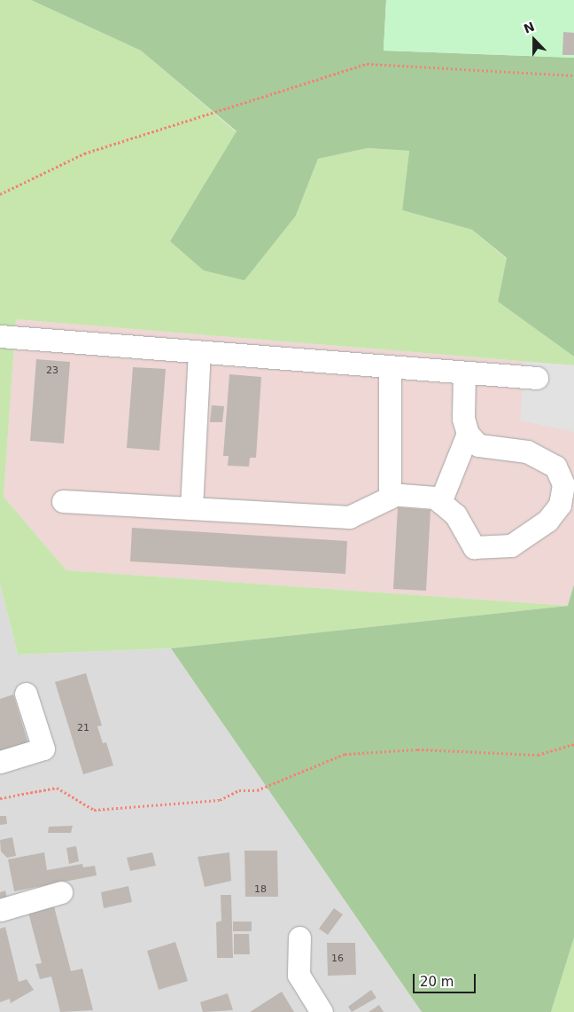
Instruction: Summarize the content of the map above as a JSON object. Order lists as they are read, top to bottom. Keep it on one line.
{"house_numbers":["23","21","18","16"],"scale_bar":"20 m","north":"top"}
